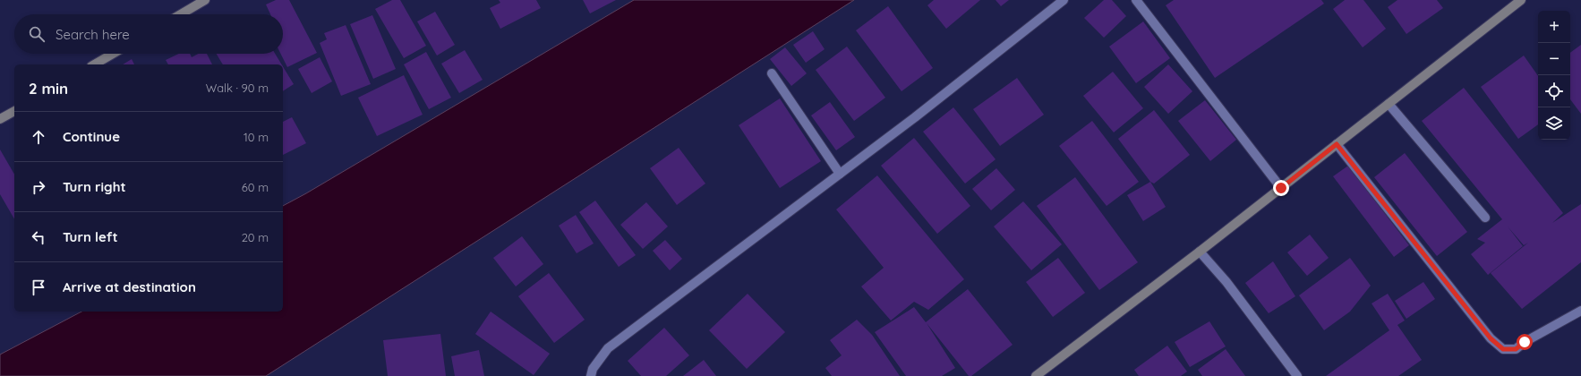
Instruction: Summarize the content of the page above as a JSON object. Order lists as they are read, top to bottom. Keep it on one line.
{"page":{"map_buttons":["+","−"],"search":"Search here","heading":["2 min","Walk · 90 m"],"list":[["Continue","10 m"],["Turn right","60 m"],["Turn left","20 m"],"Arrive at destination"]}}
